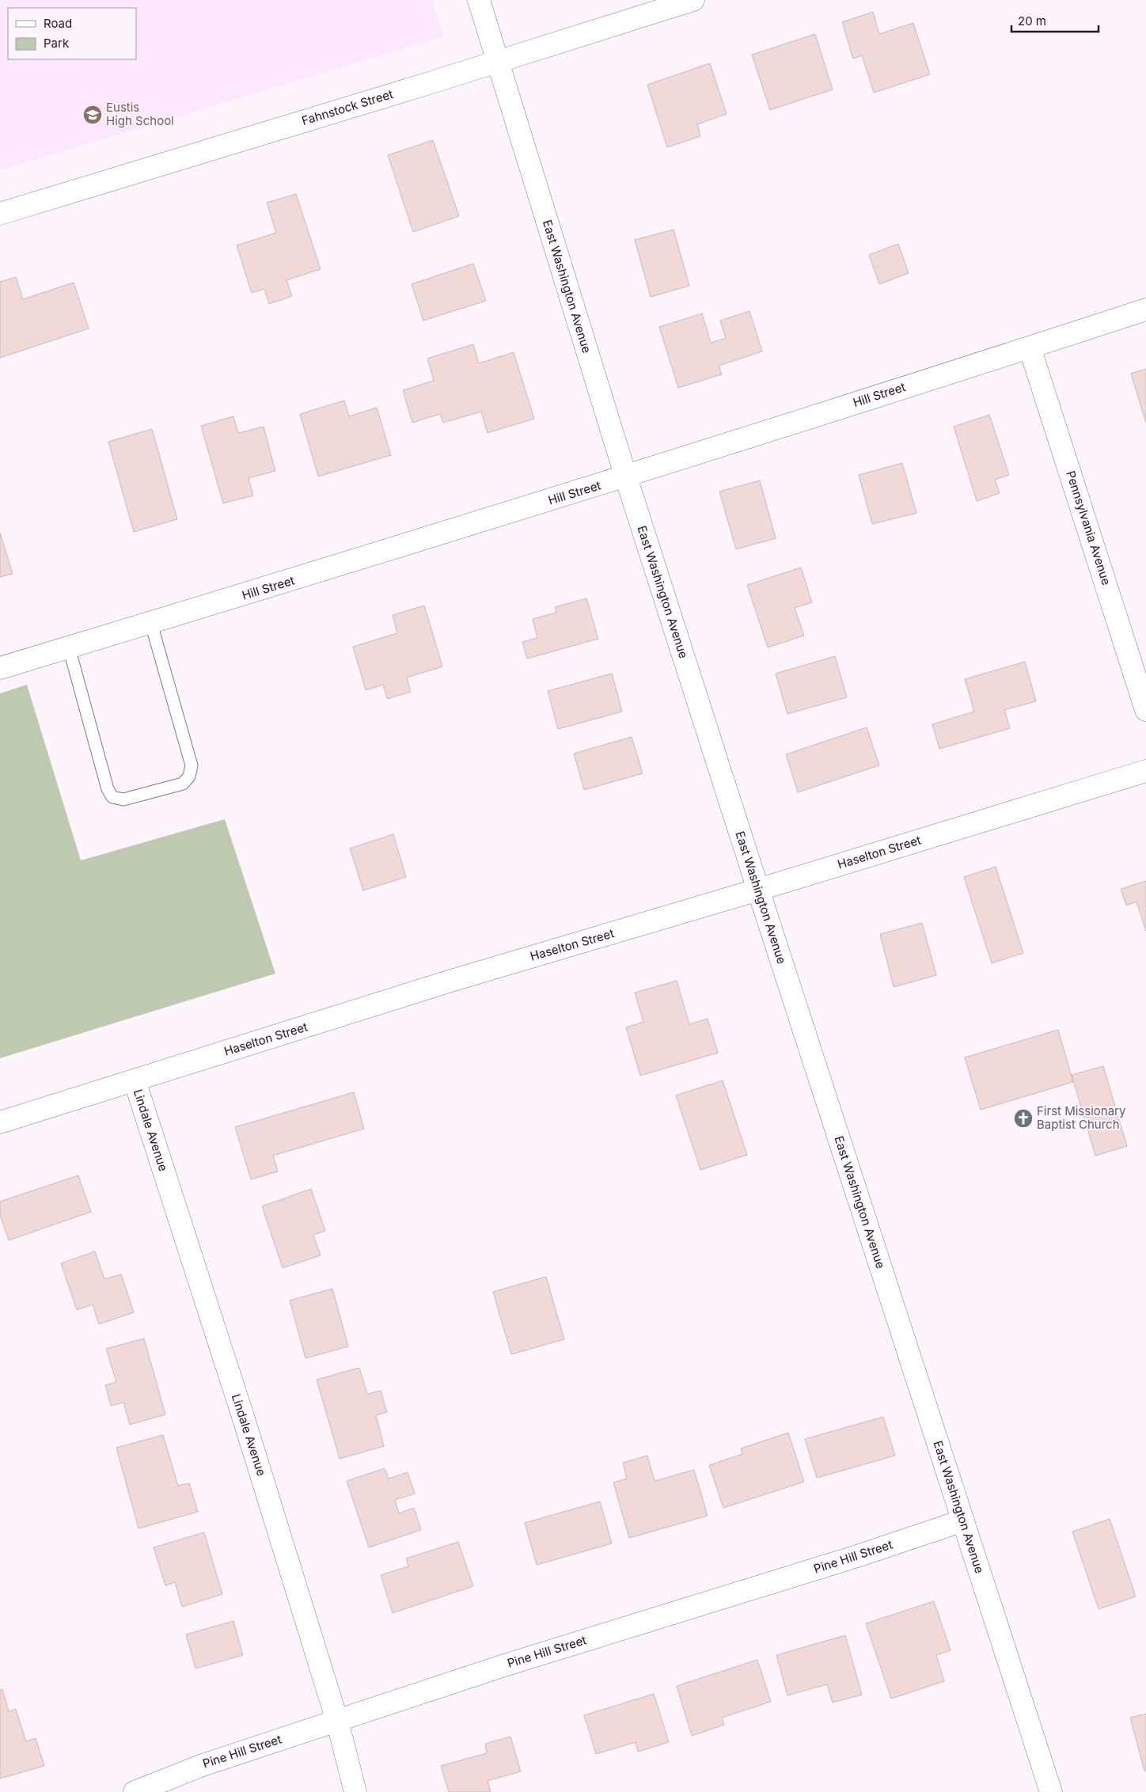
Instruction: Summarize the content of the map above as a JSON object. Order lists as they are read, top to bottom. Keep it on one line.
{"streets":{"street":["Fahnstock Street","East Washington Avenue","Hill Street","Pennsylvania Avenue","Haselton Street","Lindale Avenue","Pine Hill Street"]},"crossings":[["Fahnstock Street","East Washington Avenue"],["East Washington Avenue","Hill Street"],["East Washington Avenue","Haselton Street"],["East Washington Avenue","Pine Hill Street"],["Hill Street","Pennsylvania Avenue"],["Haselton Street","Lindale Avenue"],["Lindale Avenue","Pine Hill Street"]],"places":{"school or university":["Eustis High School"],"church":["First Missionary Baptist Church"]},"legend":["Road","Park"],"scale_bar":"20 m"}
